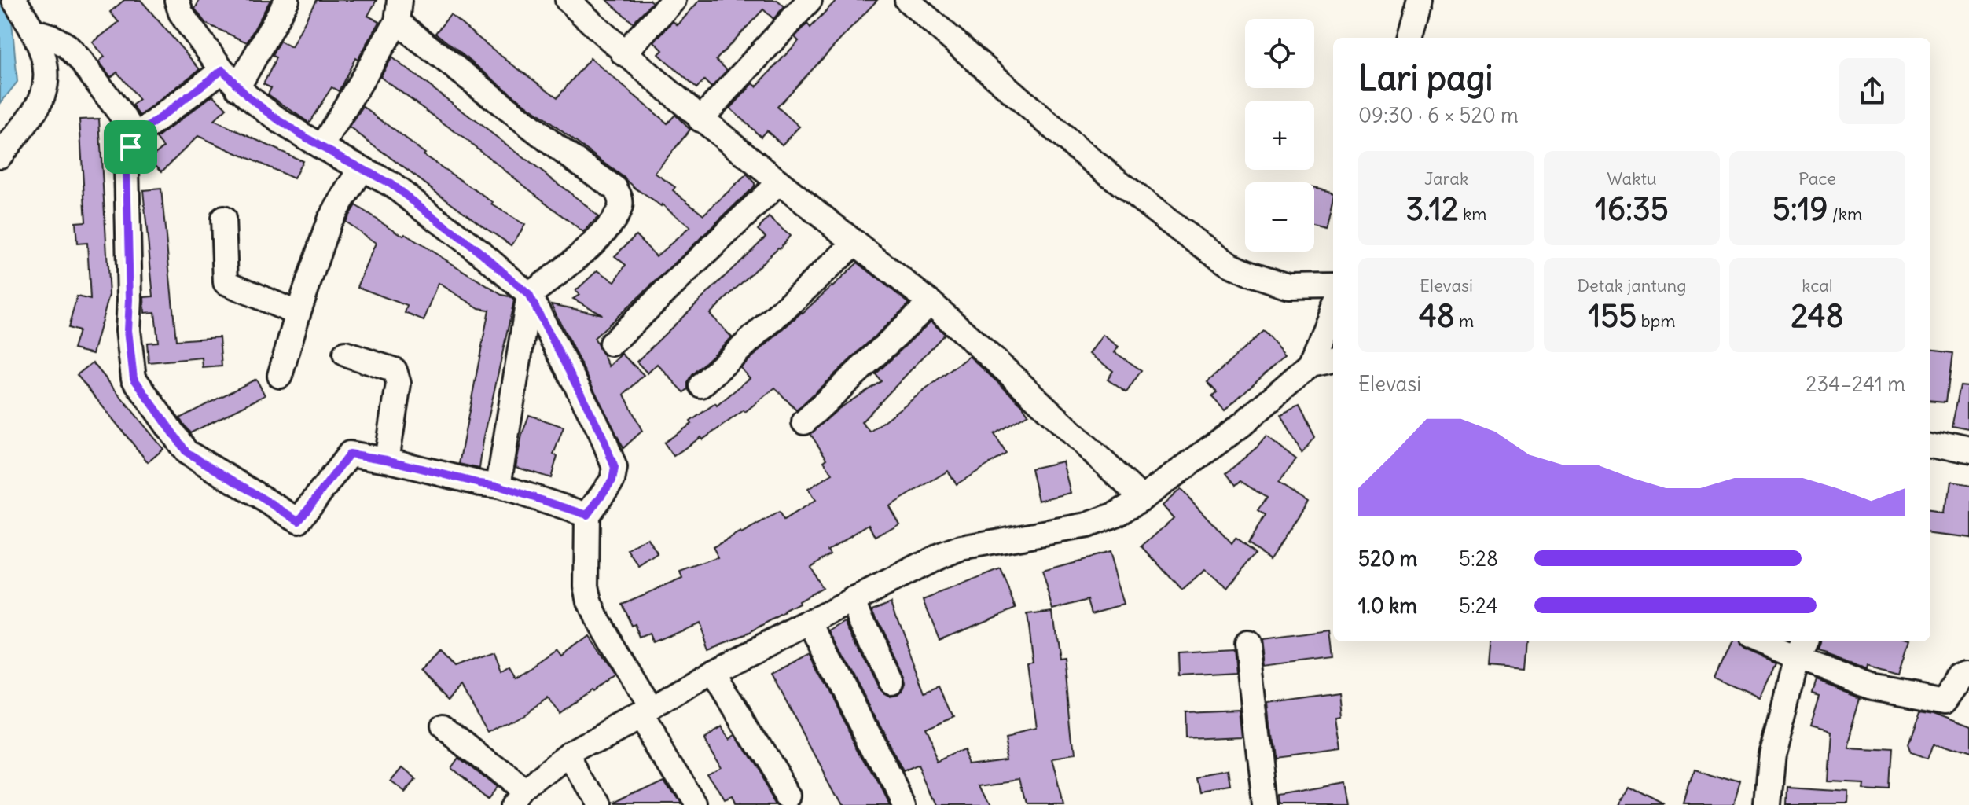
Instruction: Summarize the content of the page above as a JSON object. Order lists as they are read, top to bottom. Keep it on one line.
{"page":{"map_buttons":["+","−"],"heading":["Lari pagi","09:30 · 6 × 520 m"],"stats":[["Jarak","3.12 km"],["Waktu","16:35"],["Pace","5:19 /km"],["Elevasi","48 m"],["Detak jantung","155 bpm"],["kcal","248"]],"chart":["Elevasi","234–241 m"],"list":[{"name":"520 m","note":"5:28"},{"name":"1.0 km","note":"5:24"}]}}
